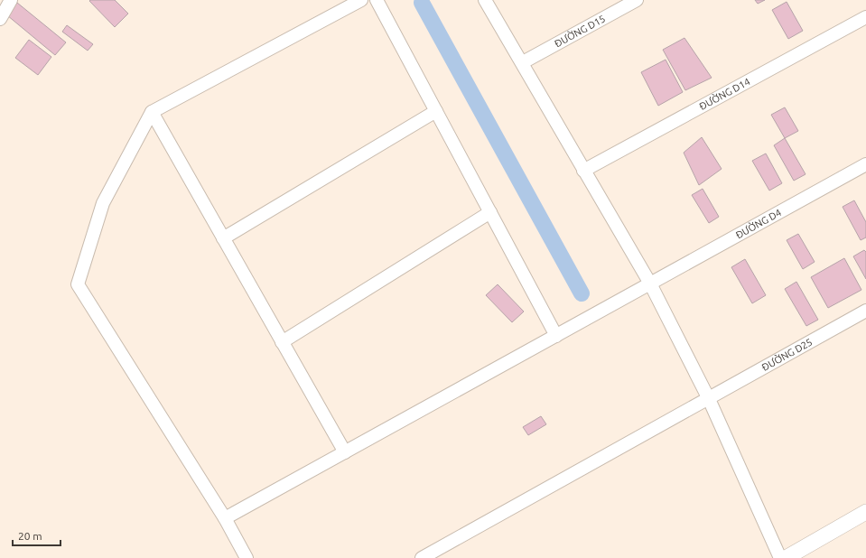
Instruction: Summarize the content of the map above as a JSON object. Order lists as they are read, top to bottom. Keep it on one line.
{"streets":{"street":["ĐƯỜNG D15","ĐƯỜNG D14","ĐƯỜNG D4","ĐƯỜNG D25"]},"scale_bar":"20 m"}
